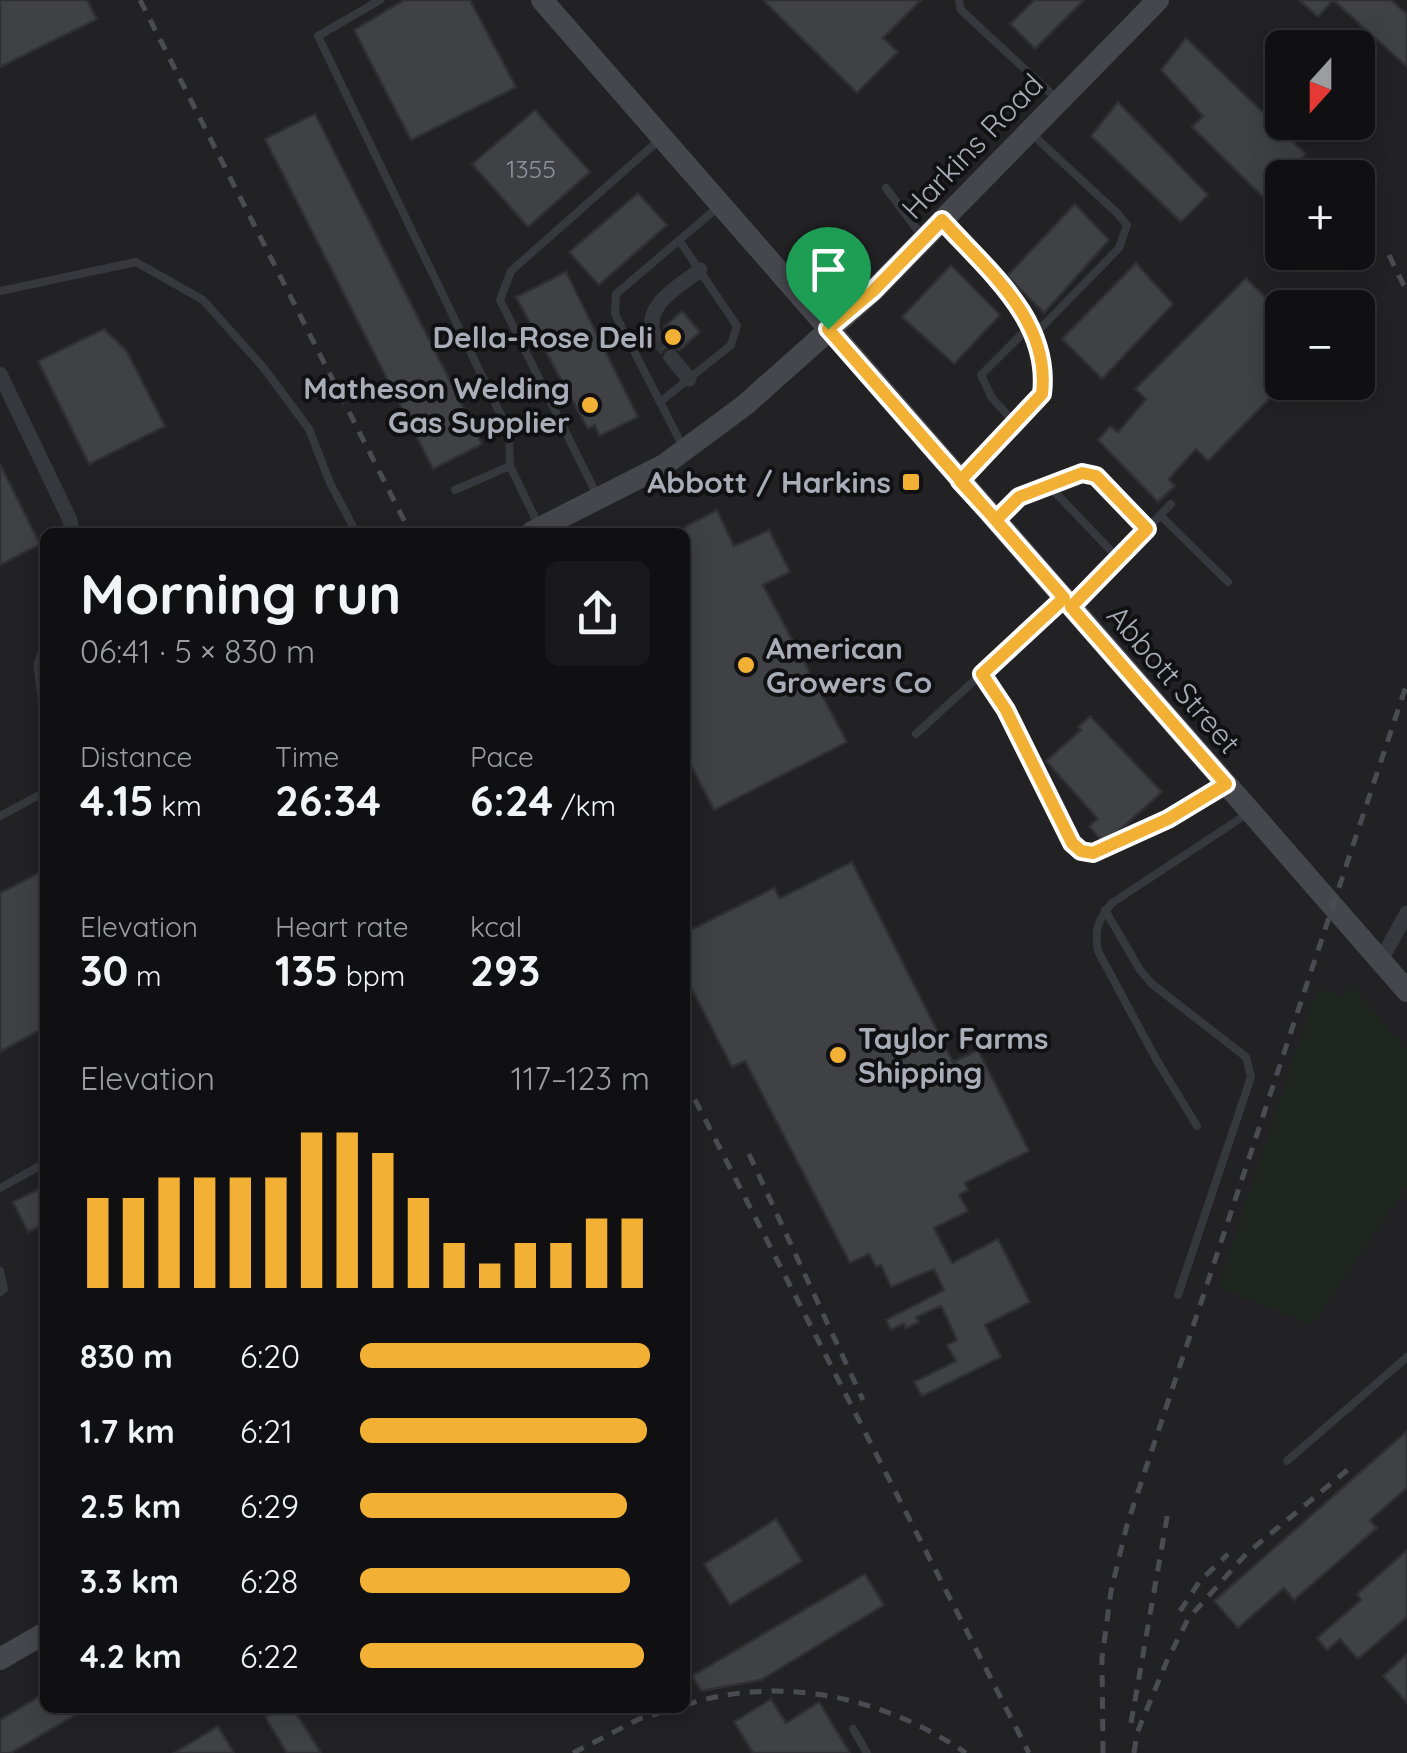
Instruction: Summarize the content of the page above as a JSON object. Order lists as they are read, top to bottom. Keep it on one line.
{"streets":{"main road":["Harkins Road","Abbott Street"]},"crossings":[["Harkins Road","Abbott Street"]],"places":{"other":["Della-Rose Deli","Matheson Welding Gas Supplier","American Growers Co","Taylor Farms Shipping"],"transit":["Abbott / Harkins"]},"house_numbers":["1355"],"north":"bottom","page":{"map_buttons":["+","−"],"heading":["Morning run","06:41 · 5 × 830 m"],"stats":[["Distance","4.15 km"],["Time","26:34"],["Pace","6:24 /km"],["Elevation","30 m"],["Heart rate","135 bpm"],["kcal","293"]],"chart":["Elevation","117–123 m"],"list":[{"name":"830 m","note":"6:20"},{"name":"1.7 km","note":"6:21"},{"name":"2.5 km","note":"6:29"},{"name":"3.3 km","note":"6:28"},{"name":"4.2 km","note":"6:22"}]}}
